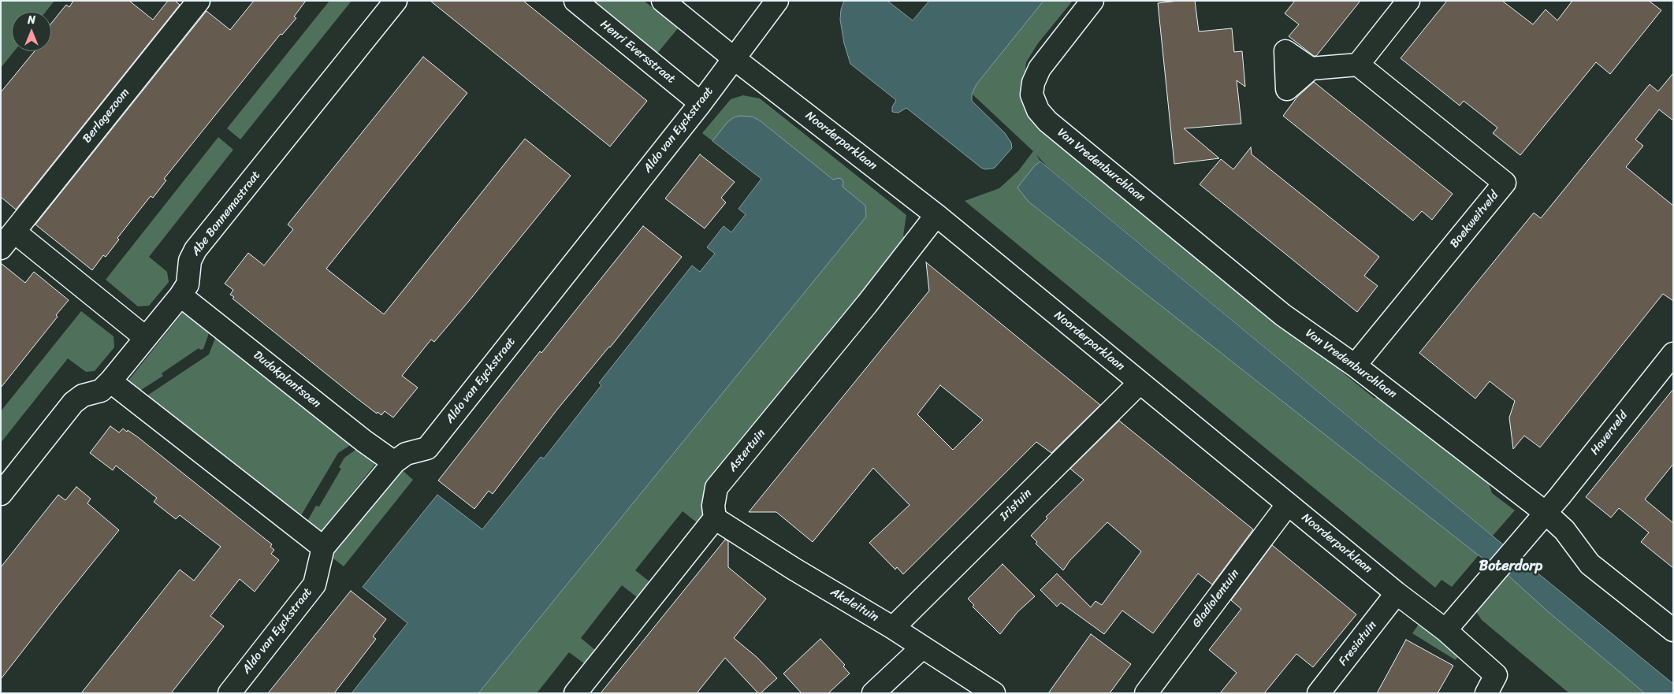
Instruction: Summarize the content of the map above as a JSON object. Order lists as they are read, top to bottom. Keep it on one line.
{"streets":{"street":["Henri Eversstraat","Berlagezoom","Aldo van Eyckstraat","Noorderparklaan","Van Vredenburchlaan","Abe Bonnemastraat","Boekweitveld","Dudokplantsoen","Haverveld","Astertuin","Iristuin","Gladiolentuin","Akeleituin","Fresiatuin"]},"crossings":[["Henri Eversstraat","Aldo van Eyckstraat"],["Aldo van Eyckstraat","Noorderparklaan"],["Aldo van Eyckstraat","Dudokplantsoen"],["Noorderparklaan","Haverveld"],["Noorderparklaan","Astertuin"],["Noorderparklaan","Iristuin"],["Noorderparklaan","Gladiolentuin"],["Noorderparklaan","Fresiatuin"],["Van Vredenburchlaan","Boekweitveld"],["Van Vredenburchlaan","Haverveld"],["Abe Bonnemastraat","Dudokplantsoen"],["Astertuin","Akeleituin"],["Iristuin","Akeleituin"]],"districts":["Boterdorp"],"north":"top"}
